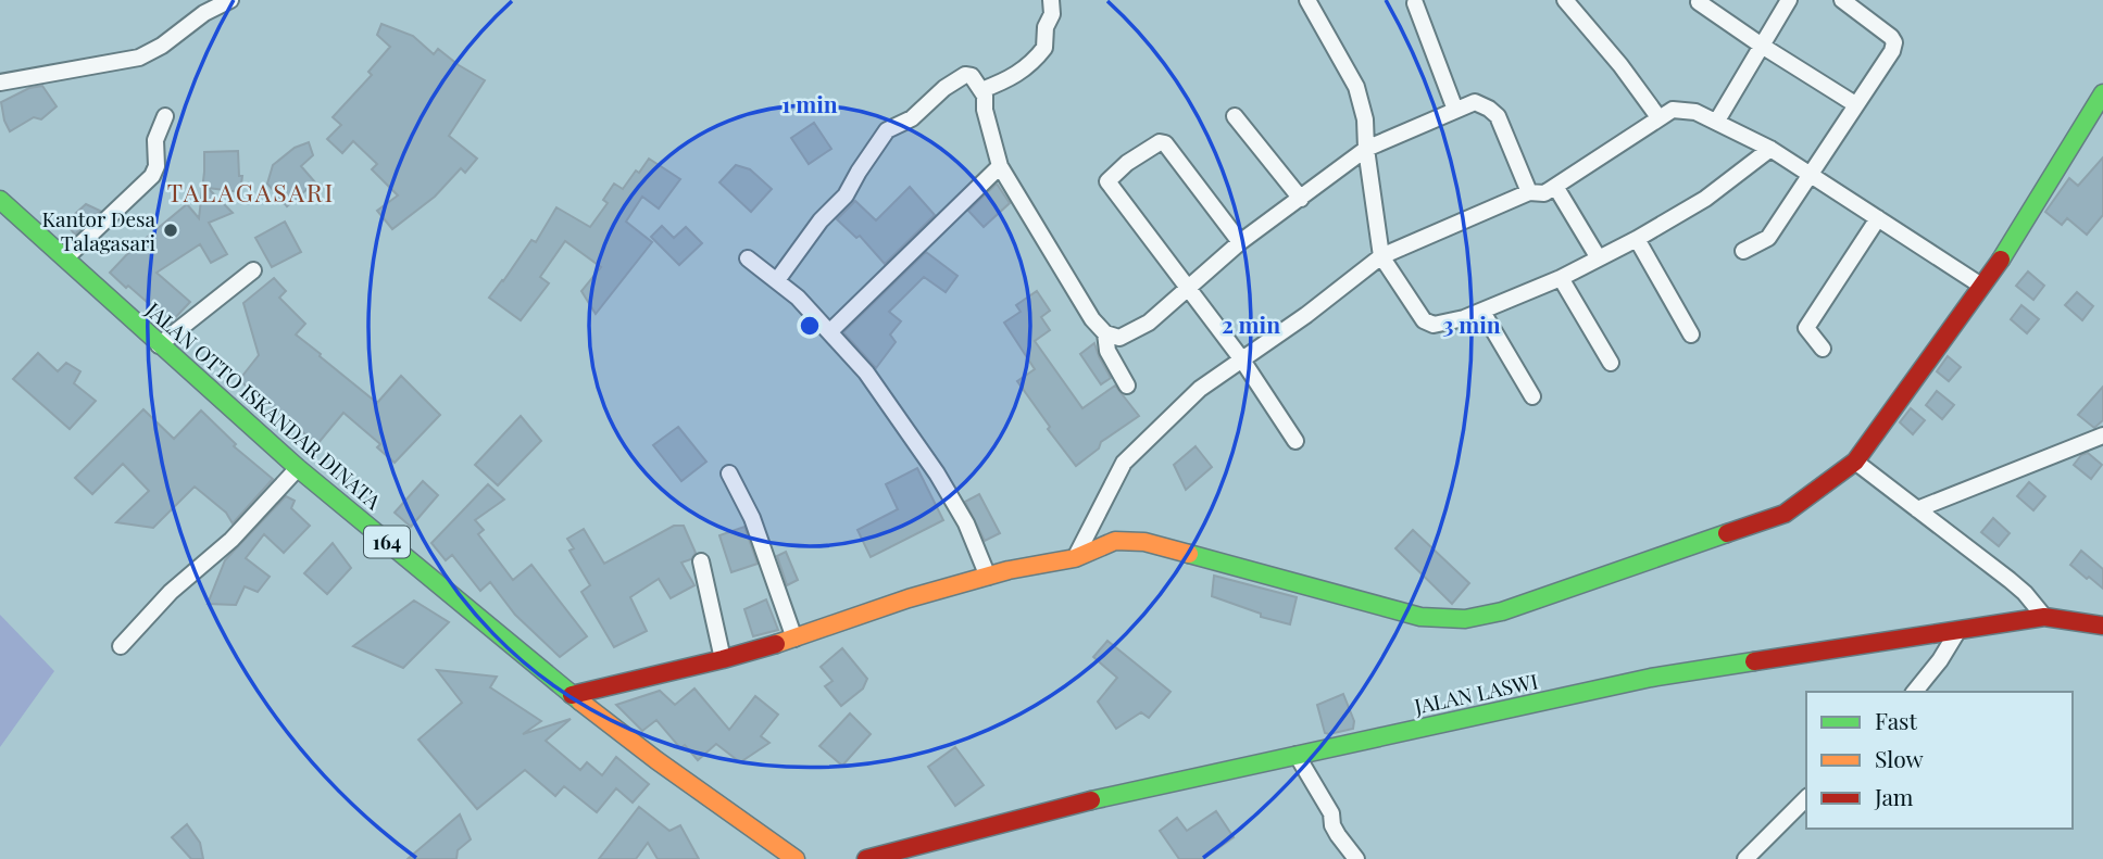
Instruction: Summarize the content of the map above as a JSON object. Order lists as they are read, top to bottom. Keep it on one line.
{"streets":{"street":["JALAN OTTO ISKANDAR DINATA","164","JALAN LASWI"]},"districts":["TALAGASARI"],"places":["Kantor Desa Talagasari"],"legend":["Fast","Slow","Jam"],"rings":["1 min","2 min","3 min"]}
